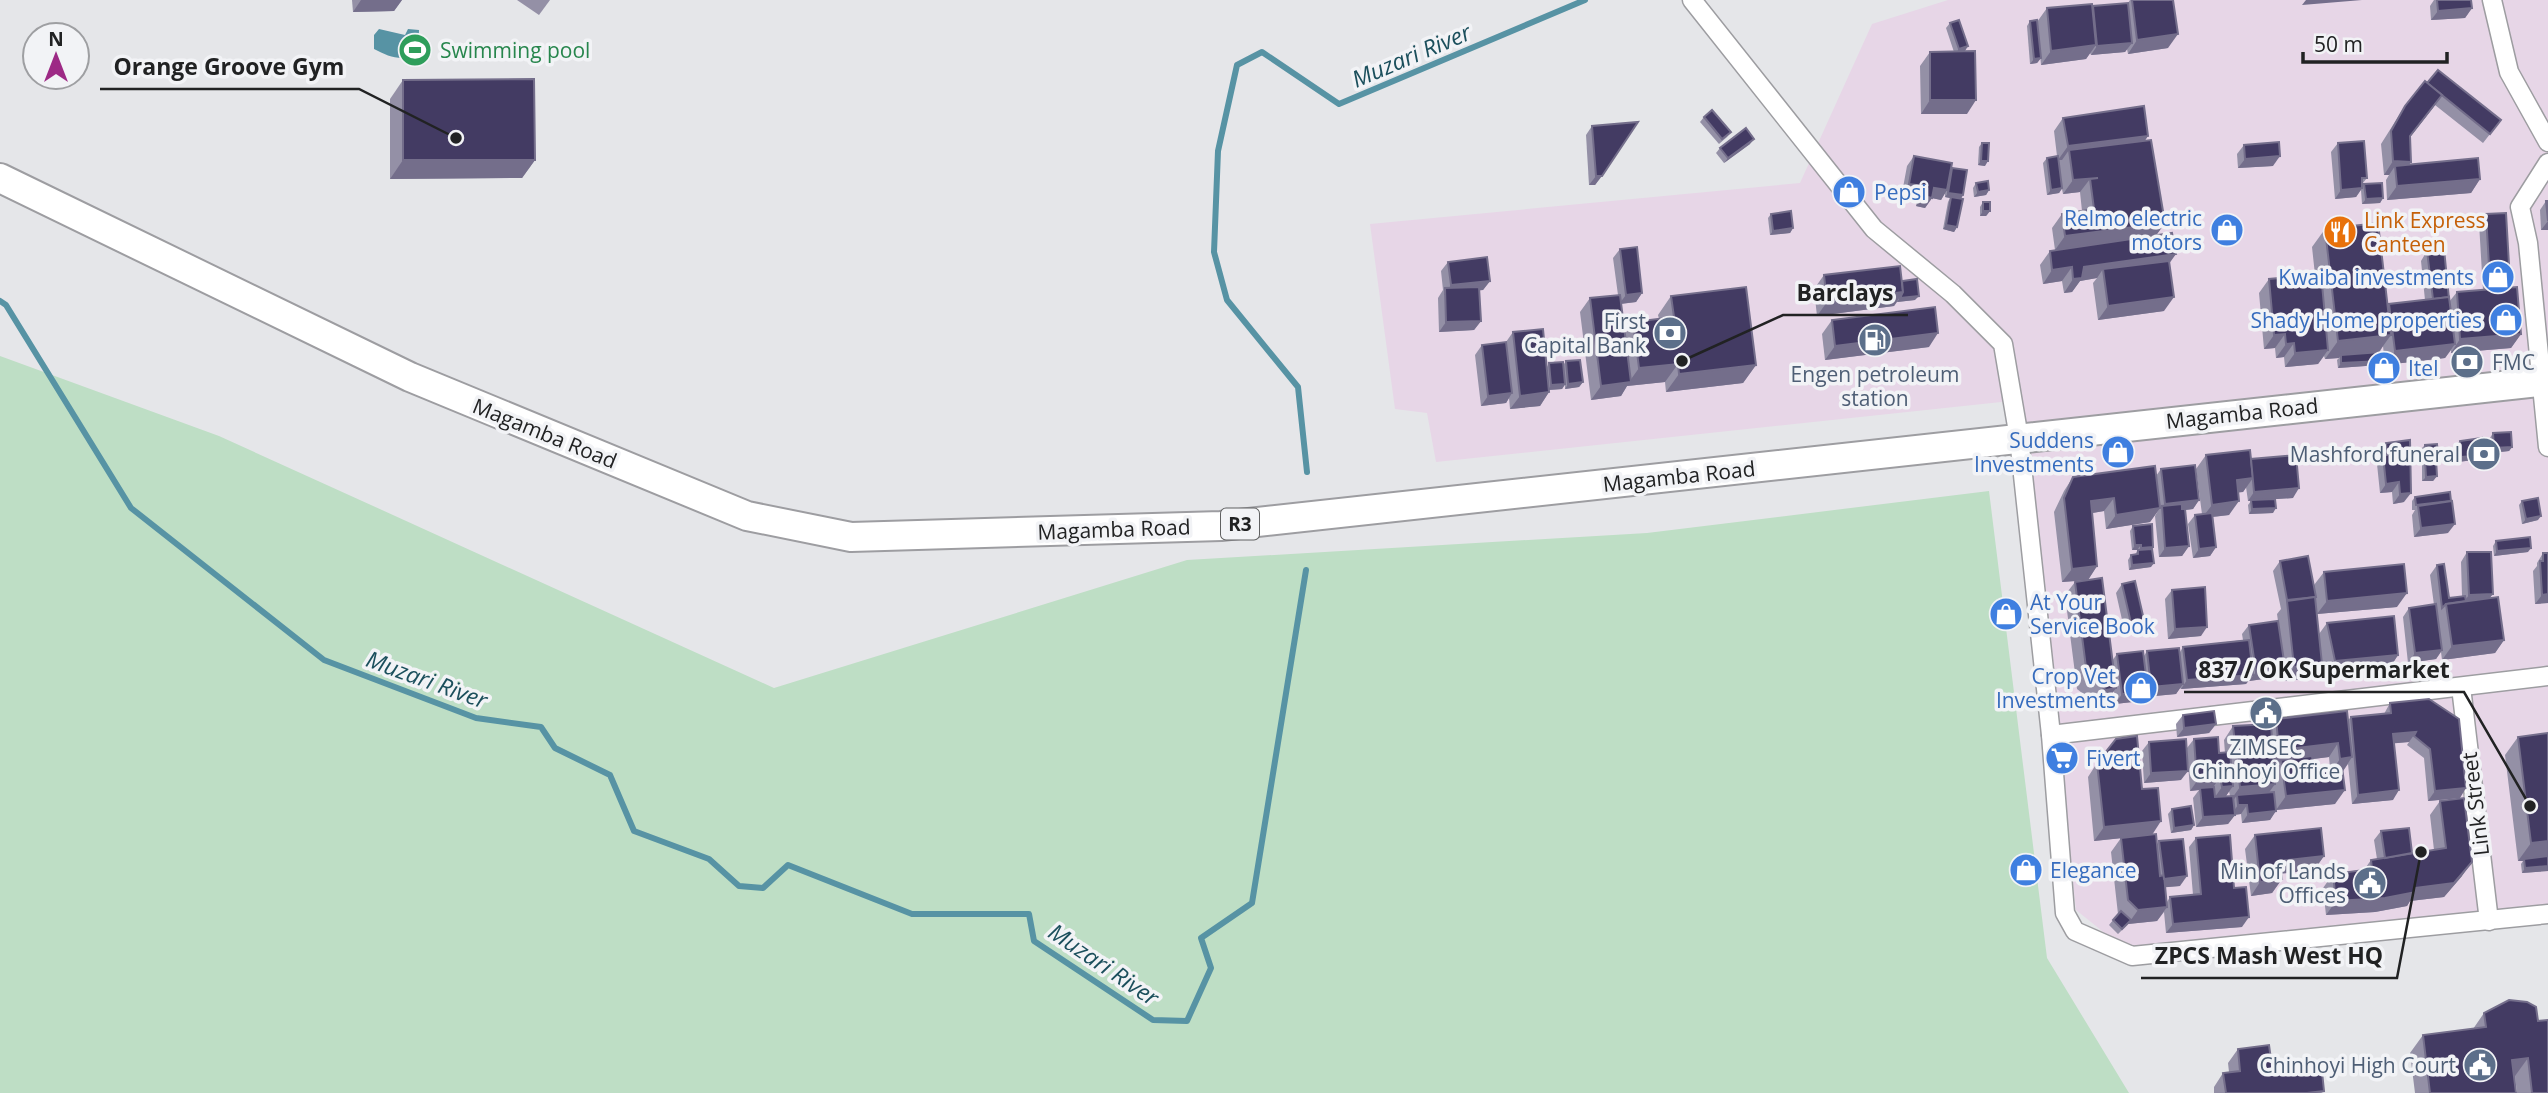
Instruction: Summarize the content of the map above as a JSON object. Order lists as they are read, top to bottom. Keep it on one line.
{"streets":{"highway":["Magamba Road","R3"],"street":["Link Street"]},"water":["Muzari River"],"places":{"sports":["Swimming pool"],"other":["Orange Groove Gym","Barclays","837 / OK Supermarket","ZPCS Mash West HQ"],"shop":["Pepsi","Relmo electric motors","Kwaiba investments","Shady Home properties","Itel","Suddens Investments","At Your Service Book","Crop Vet Investments","Elegance"],"restaurant":["Link Express Canteen"],"bank":["First Capital Bank","FMC","Mashford funeral"],"fuel station":["Engen petroleum station"],"public building":["ZIMSEC Chinhoyi Office","Min of Lands Offices","Chinhoyi High Court"],"supermarket":["Fivert"]},"scale_bar":"50 m","north":"top"}
